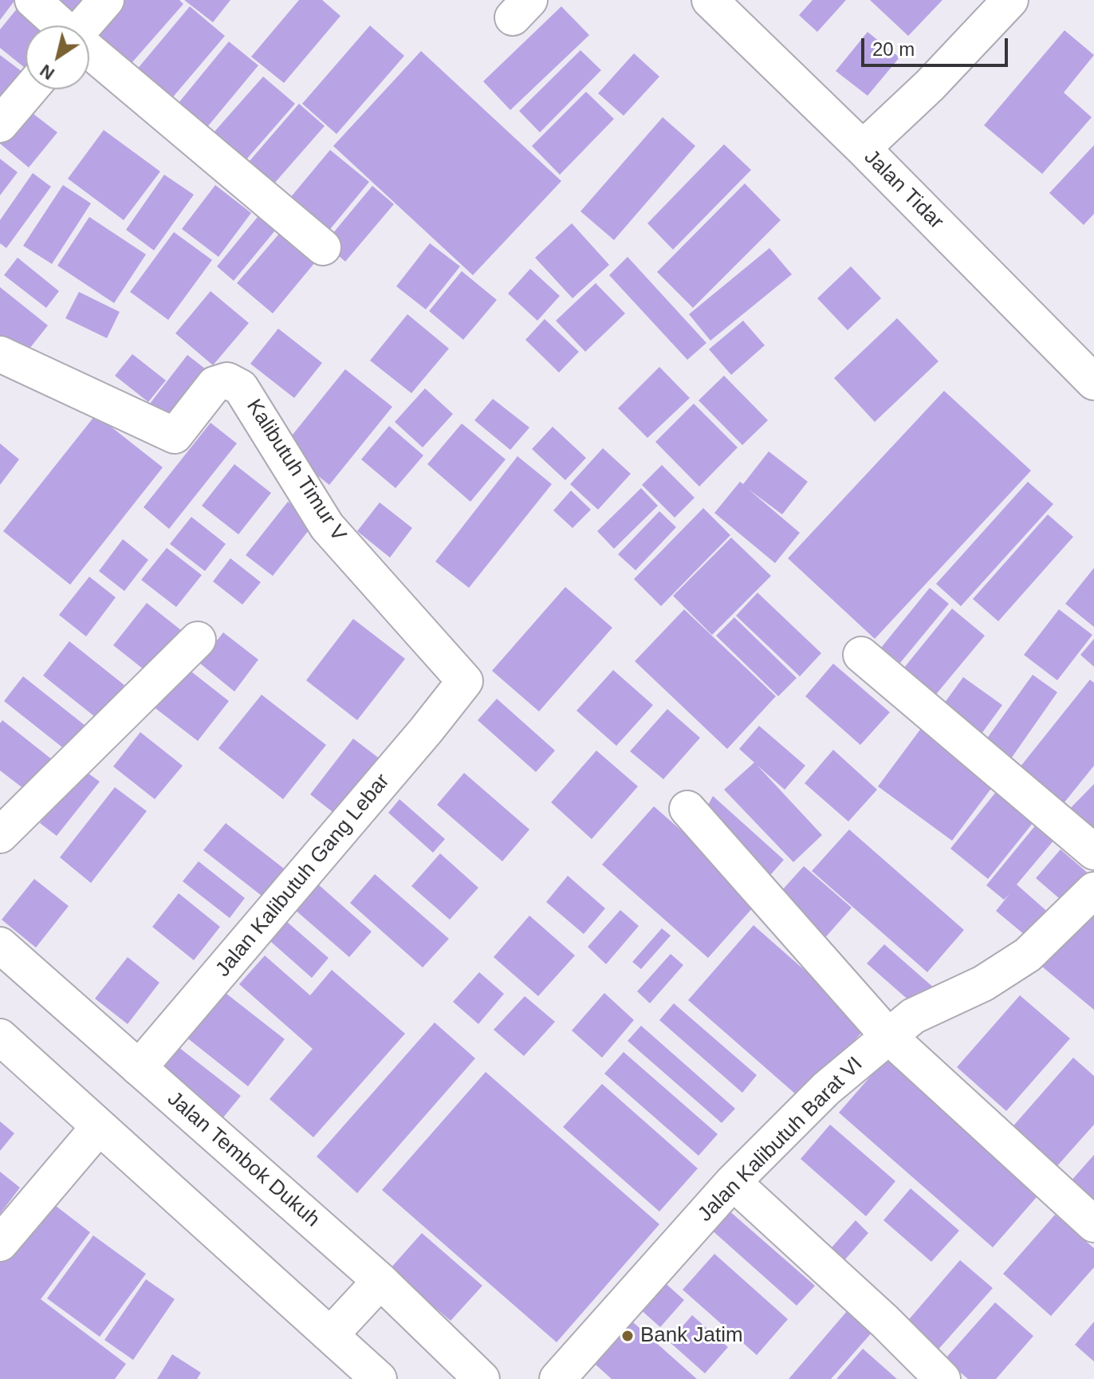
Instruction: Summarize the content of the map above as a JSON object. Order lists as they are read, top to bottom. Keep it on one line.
{"streets":{"main road":["Jalan Tidar","Kalibutuh Timur V","Jalan Kalibutuh Gang Lebar","Jalan Kalibutuh Barat VI","Jalan Tembok Dukuh"]},"crossings":[["Kalibutuh Timur V","Jalan Kalibutuh Gang Lebar"],["Jalan Kalibutuh Gang Lebar","Jalan Tembok Dukuh"]],"places":["Bank Jatim"],"scale_bar":"20 m","north":"bottom left"}
